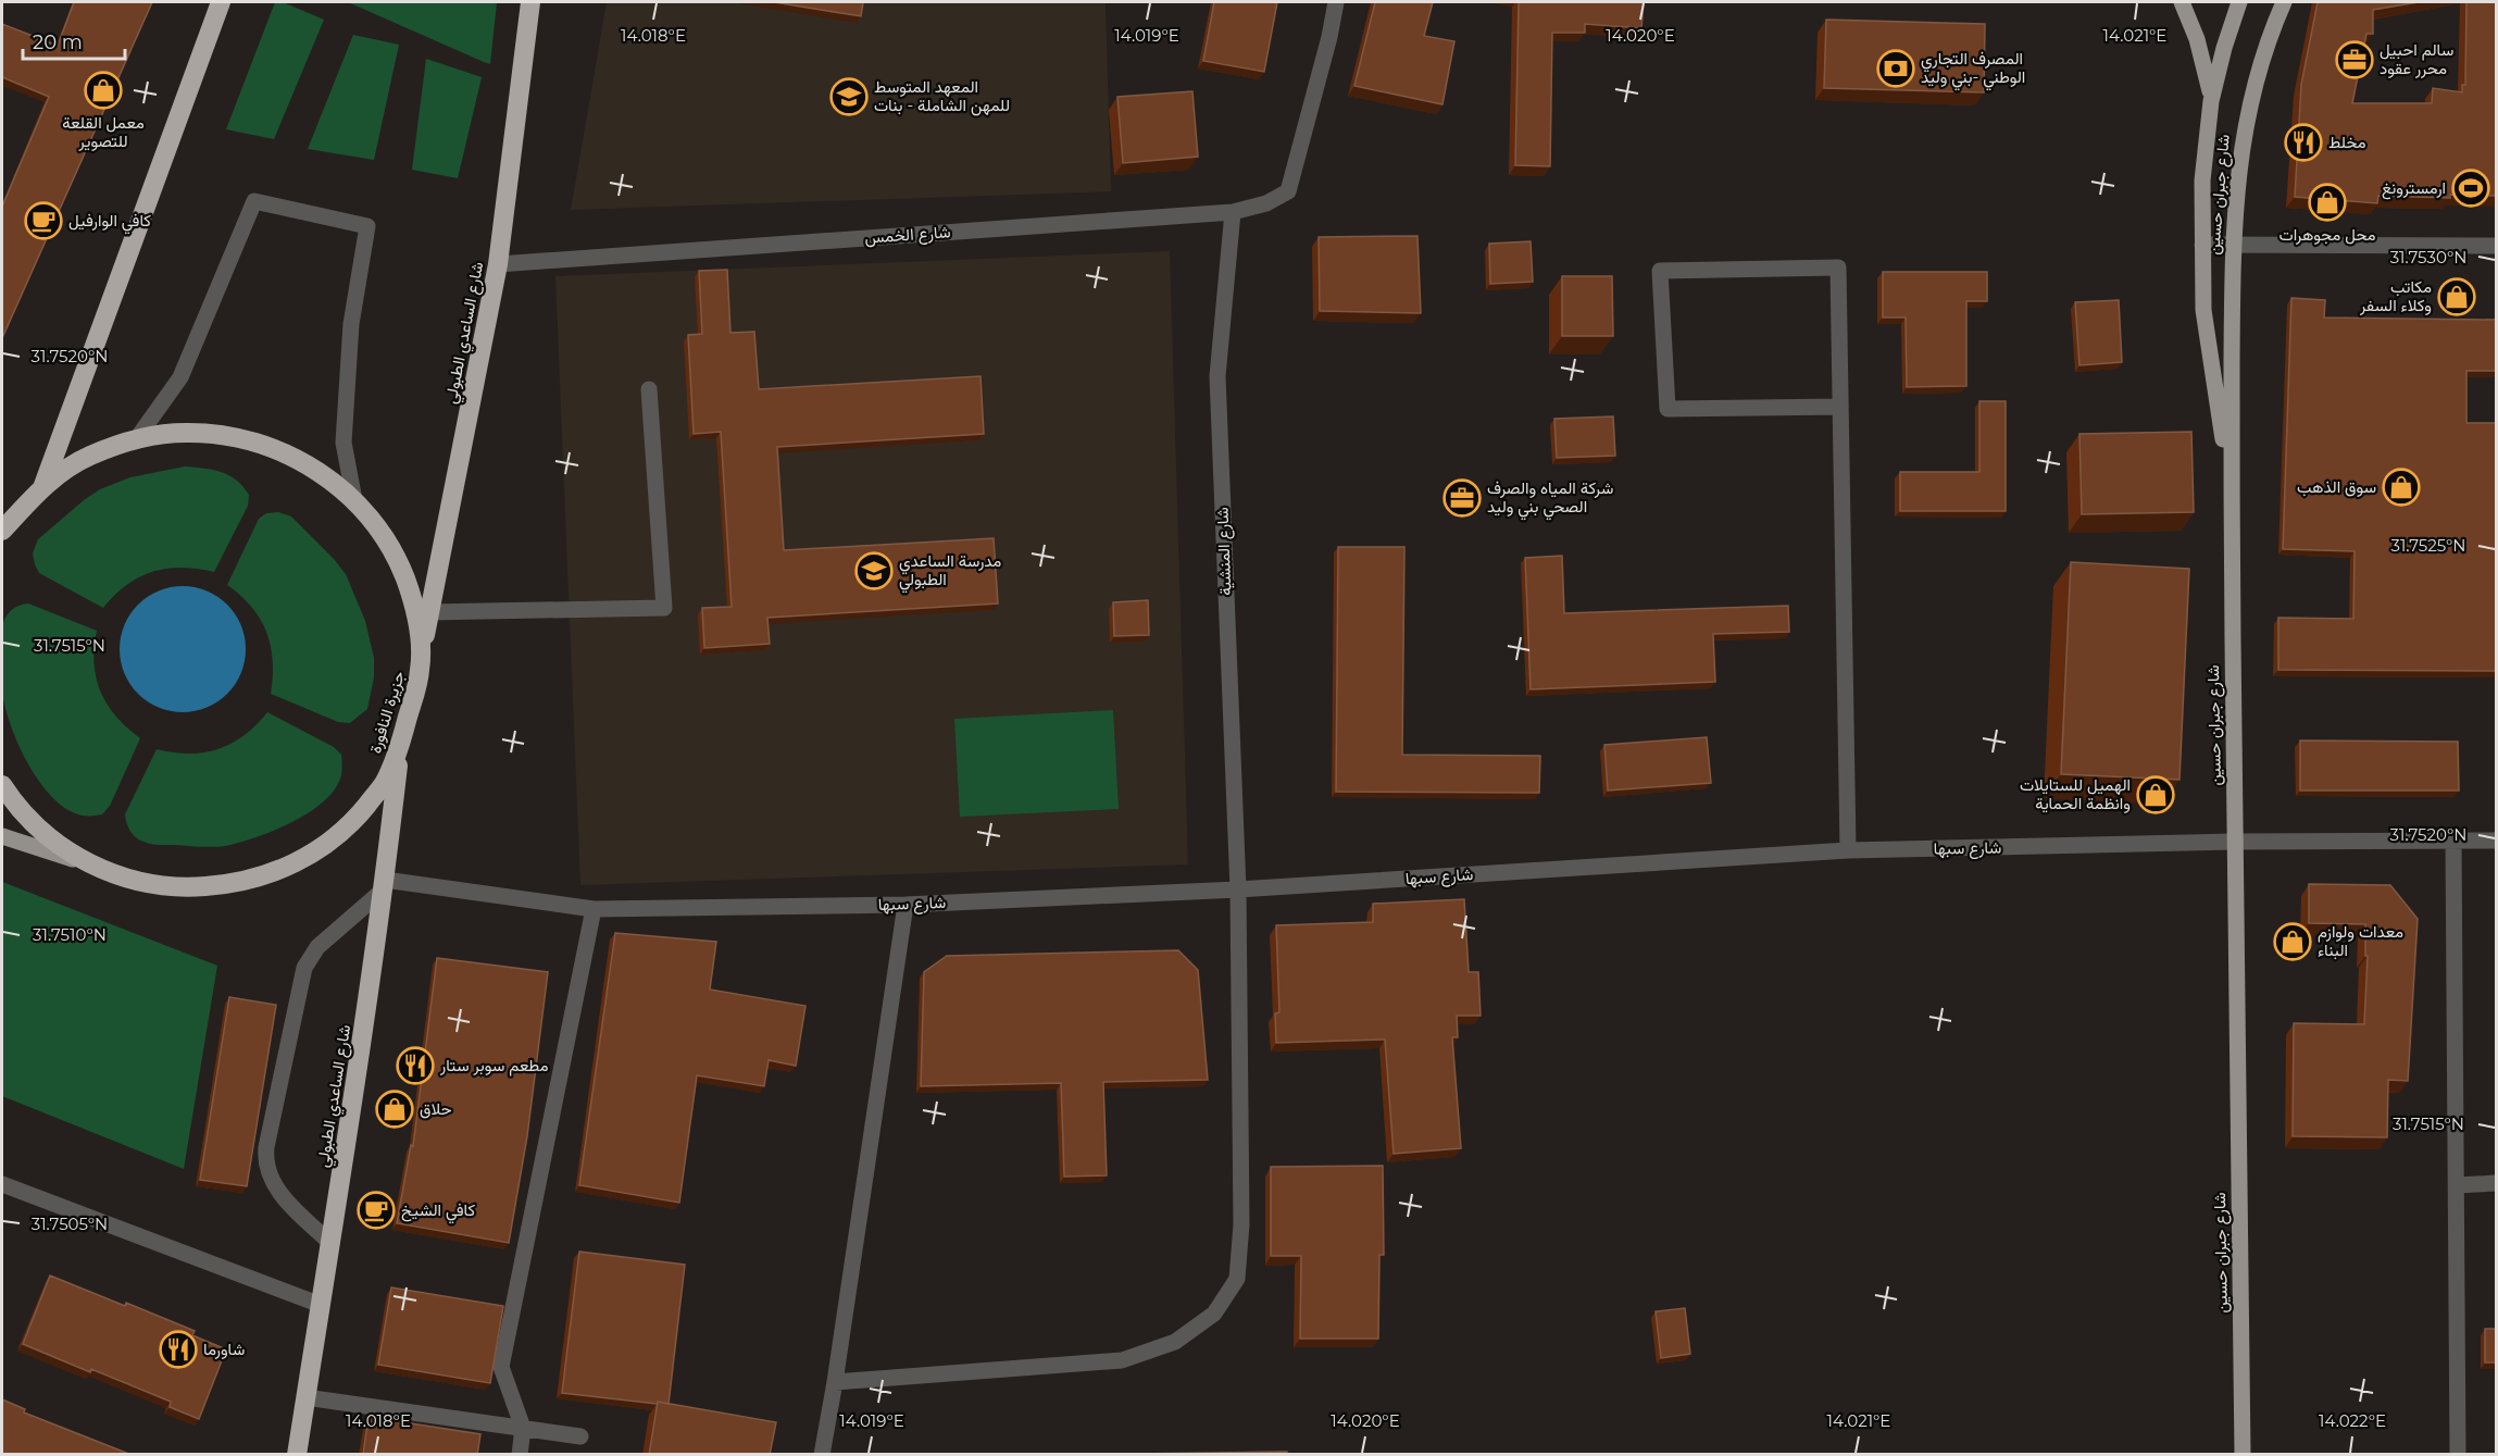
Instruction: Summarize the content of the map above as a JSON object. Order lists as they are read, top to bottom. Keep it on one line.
{"streets":{"highway":["شارع الساعدي الطبولي","جزيرة النافورة"],"main road":["شارع جبران حسين"],"street":["شارع الخمس","شارع المنشية","شارع سبها"]},"crossings":[["شارع جبران حسين","شارع سبها"],["شارع الخمس","شارع الساعدي الطبولي"],["شارع الخمس","شارع المنشية"],["شارع الساعدي الطبولي","جزيرة النافورة"],["شارع الساعدي الطبولي","شارع سبها"],["شارع المنشية","شارع سبها"]],"places":{"office":["سالم احبيل محرر عقود","شركة المياه والصرف الصحي بني وليد"],"bank":["المصرف التجاري الوطني -بني وليد"],"shop":["معمل القلعة للتصوير","محل مجوهرات","مكاتب وكلاء السفر","سوق الذهب","الهميل للستايلات وانظمة الحماية","معدات ولوازم البناء","حلاق"],"school or university":["المعهد المتوسط للمهن الشاملة - بنات","مدرسة الساعدي الطبولي"],"restaurant":["مخلط","مطعم سوبر ستار","شاورما"],"sports":["ارمسترونغ"],"cafe":["كافي الوارفيل","كافي الشيخ"]},"scale_bar":"20 m","coordinates":["14.018°E","14.019°E","14.020°E","14.021°E","31.7530°N","31.7520°N","31.7525°N","31.7515°N","31.7510°N","31.7505°N","14.022°E"]}
